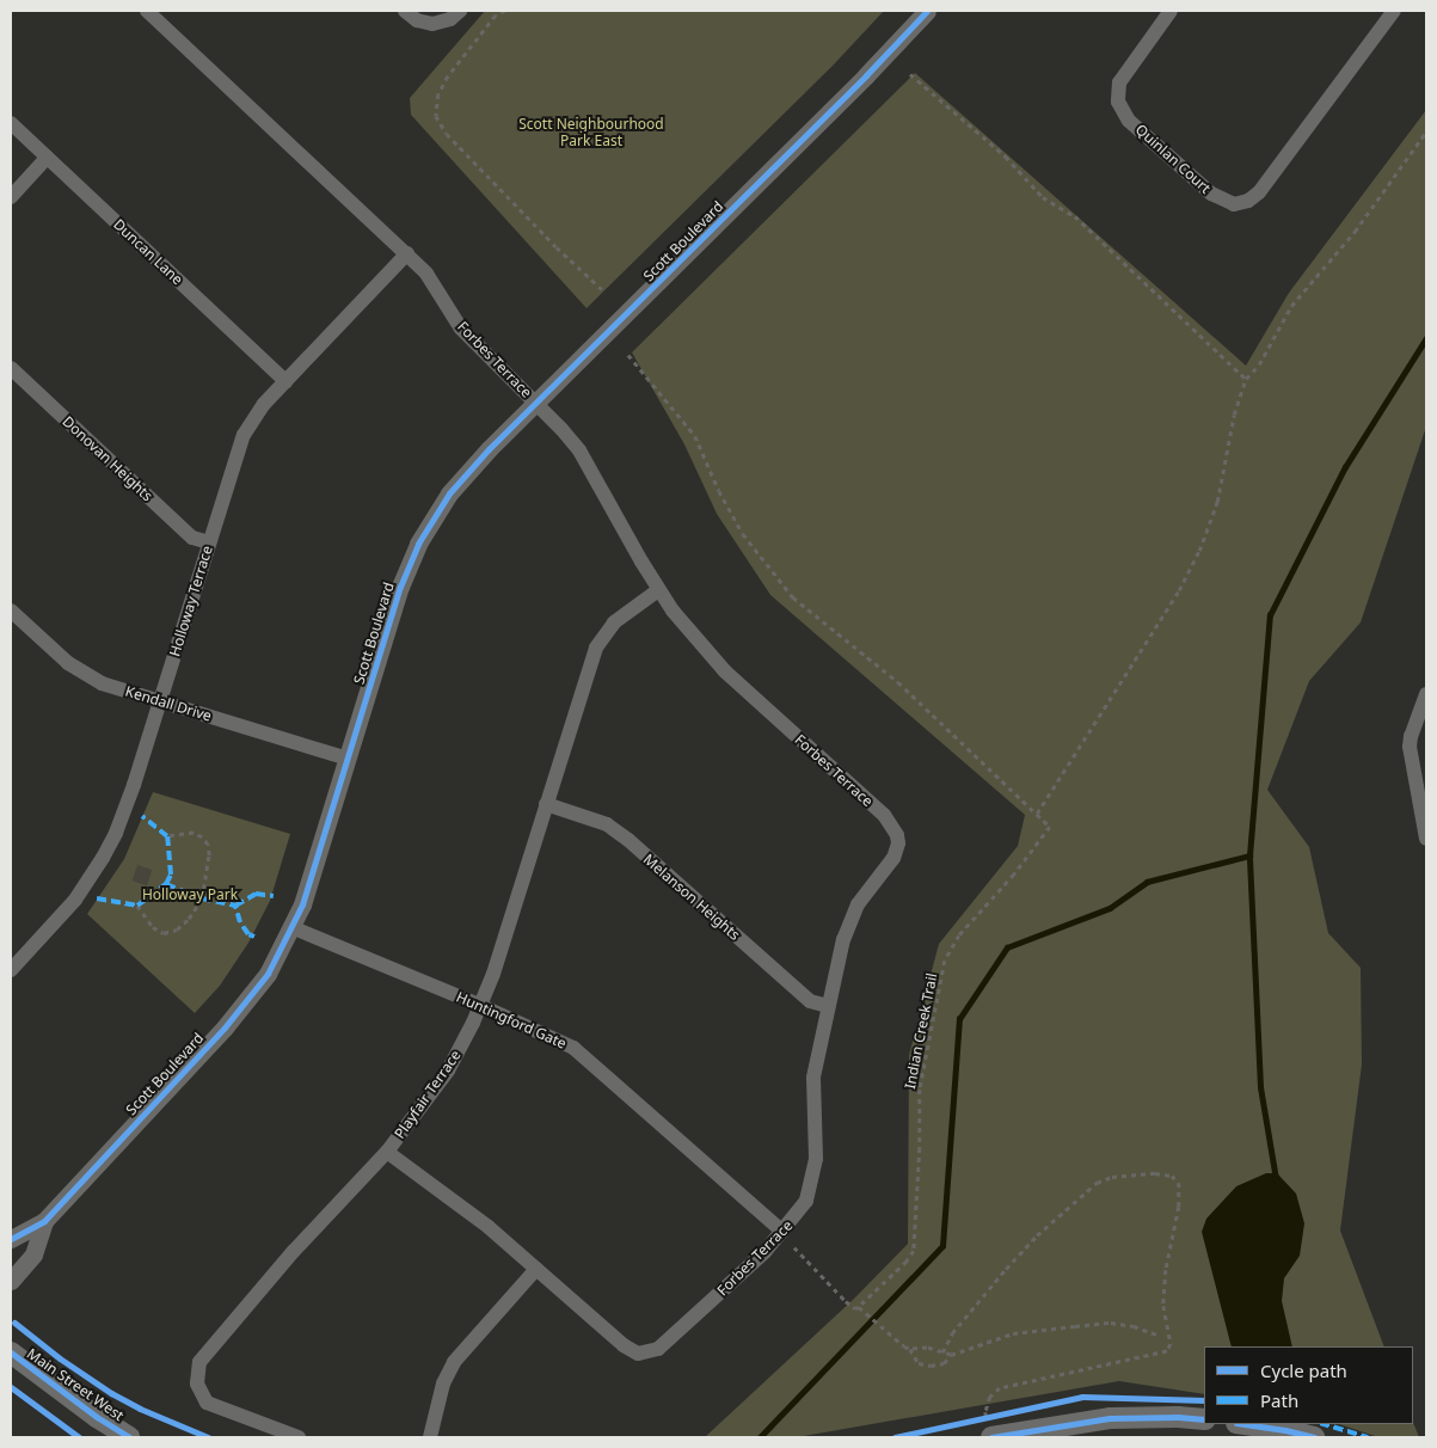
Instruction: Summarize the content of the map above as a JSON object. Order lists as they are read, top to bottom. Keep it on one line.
{"streets":{"main road":["Main Street West"],"street":["Quinlan Court","Scott Boulevard","Duncan Lane","Forbes Terrace","Donovan Heights","Holloway Terrace","Kendall Drive","Melanson Heights","Huntingford Gate","Playfair Terrace"],"path":["Indian Creek Trail"]},"crossings":[["Scott Boulevard","Forbes Terrace"],["Scott Boulevard","Kendall Drive"],["Scott Boulevard","Huntingford Gate"],["Duncan Lane","Holloway Terrace"],["Forbes Terrace","Holloway Terrace"],["Forbes Terrace","Melanson Heights"],["Forbes Terrace","Huntingford Gate"],["Forbes Terrace","Playfair Terrace"],["Donovan Heights","Holloway Terrace"],["Holloway Terrace","Kendall Drive"],["Melanson Heights","Playfair Terrace"],["Huntingford Gate","Playfair Terrace"]],"parks":["Scott Neighbourhood Park East","Holloway Park"],"legend":["Cycle path","Path"]}
